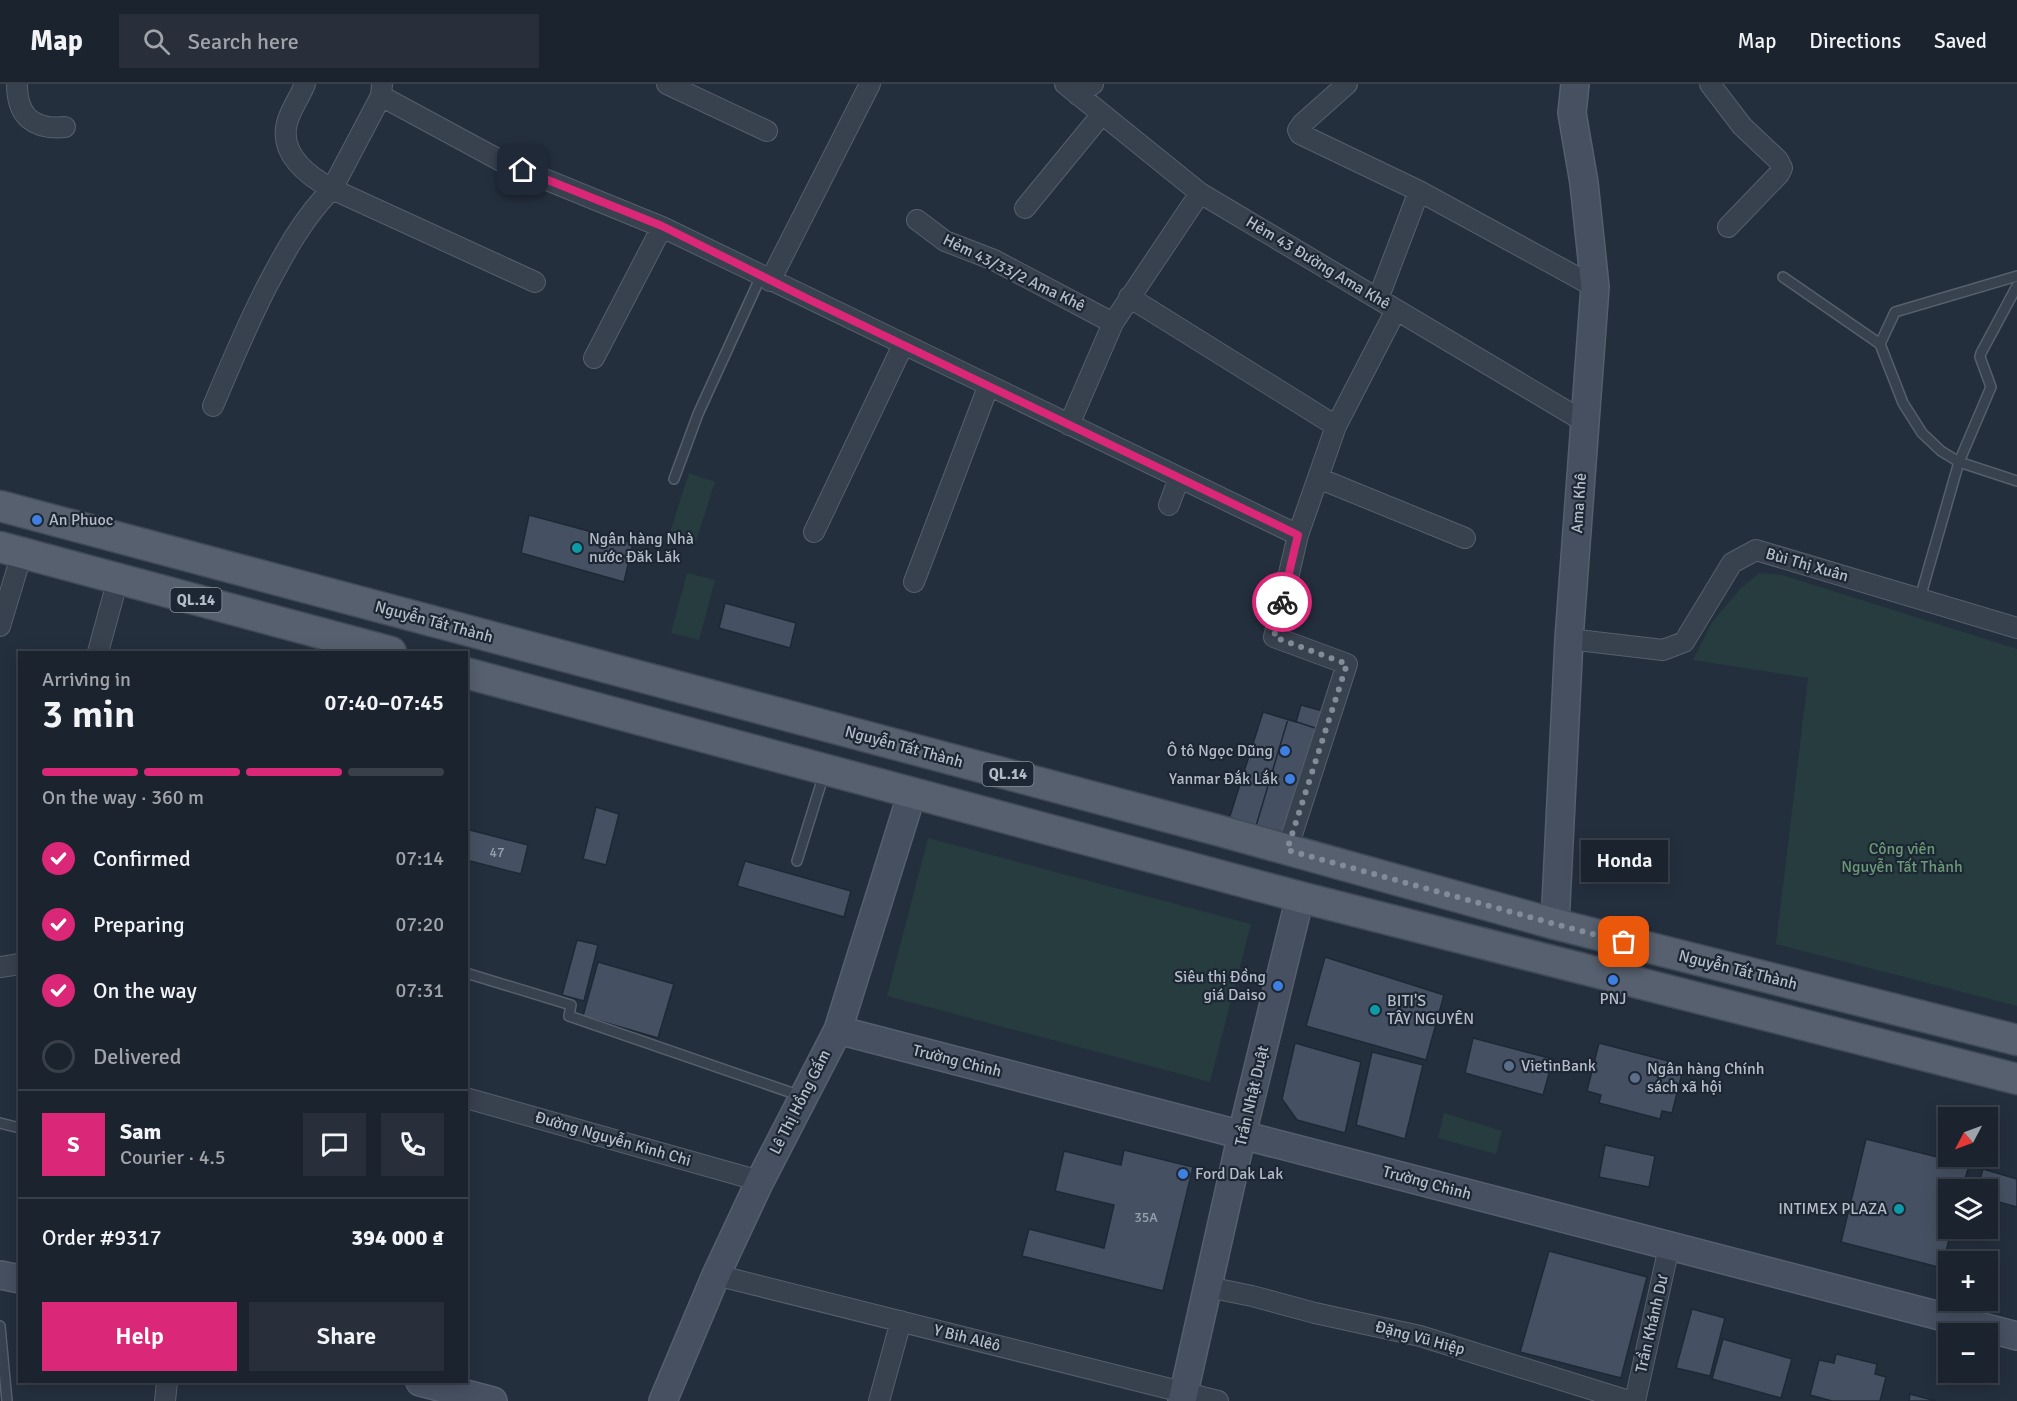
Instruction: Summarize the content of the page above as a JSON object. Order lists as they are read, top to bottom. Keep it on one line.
{"streets":{"main road":["QL.14","Nguyễn Tất Thành"],"street":["Hẻm 43 Đường Ama Khê","Hẻm 43/33/2 Ama Khê","Ama Khê","Bùi Thị Xuân","Trường Chinh","Trần Nhật Duật","Lê Thị Hồng Gấm","Đường Nguyễn Kinh Chi","Trần Khánh Dư","Y Bih Alêô","Đặng Vũ Hiệp"]},"crossings":[["Hẻm 43 Đường Ama Khê","Ama Khê"],["Ama Khê","Bùi Thị Xuân"],["Ama Khê","Nguyễn Tất Thành"],["Trường Chinh","Trần Nhật Duật"],["Trường Chinh","Lê Thị Hồng Gấm"],["Trường Chinh","Trần Khánh Dư"],["Trần Nhật Duật","Y Bih Alêô"],["Trần Nhật Duật","Đặng Vũ Hiệp"],["Lê Thị Hồng Gấm","Đường Nguyễn Kinh Chi"],["Lê Thị Hồng Gấm","Y Bih Alêô"]],"parks":["Công viên Nguyễn Tất Thành"],"places":["An Phuoc","Ngân hàng Nhà nước Đăk Lăk","Ô tô Ngọc Dũng","Yanmar Đắk Lắk","Honda","PNJ","Siêu thị Đồng giá Daiso","BITI'S TÂY NGUYÊN","VietinBank","Ngân hàng Chính sách xã hội","Ford Dak Lak","INTIMEX PLAZA"],"house_numbers":["47","35A"],"north":"bottom left","page":{"header":"Map","search":"Search here","nav":["Map","Directions","Saved"],"heading":["3 min","Arriving in","07:40–07:45"],"panel":["Sam","Courier · 4.5","Order #9317","394 000 ₫"],"bar":"On the way · 360 m","list":[["Confirmed","07:14"],["Preparing","07:20"],["On the way","07:31"],"Delivered"],"bubble":"Honda","map_buttons":["+","−"],"round":"S","buttons":["Help","Share"]}}
